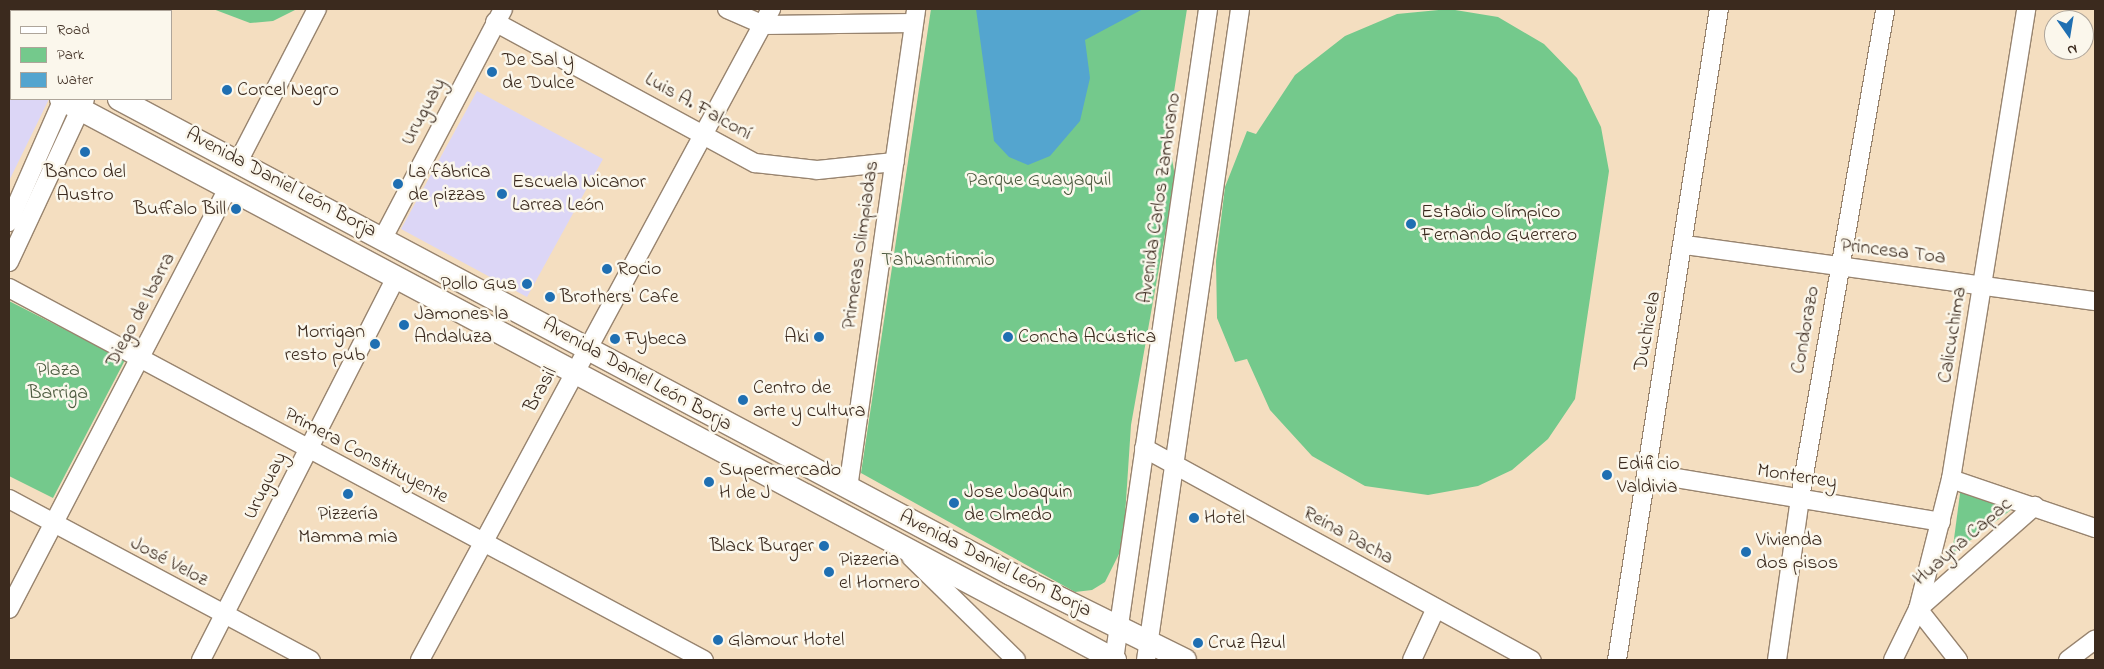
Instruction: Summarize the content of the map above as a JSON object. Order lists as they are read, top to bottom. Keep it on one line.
{"streets":{"main road":["Avenida Daniel León Borja"],"street":["Luis A. Falconí","Uruguay","Avenida Carlos Zambrano","Primeras Olimpiadas","Princesa Toa","Diego de Ibarra","Condorazo","Duchicela","Calicuchima","Brasil","Primera Constituyente","Monterrey","Reina Pacha","Huayna Capac","José Veloz"]},"crossings":[["Luis A. Falconí","Uruguay"],["Luis A. Falconí","Primeras Olimpiadas"],["Luis A. Falconí","Brasil"],["Uruguay","Avenida Daniel León Borja"],["Uruguay","Primera Constituyente"],["Uruguay","José Veloz"],["Avenida Daniel León Borja","Avenida Carlos Zambrano"],["Avenida Daniel León Borja","Primeras Olimpiadas"],["Avenida Daniel León Borja","Diego de Ibarra"],["Avenida Daniel León Borja","Brasil"],["Avenida Carlos Zambrano","Reina Pacha"],["Princesa Toa","Condorazo"],["Princesa Toa","Duchicela"],["Princesa Toa","Calicuchima"],["Diego de Ibarra","Primera Constituyente"],["Diego de Ibarra","José Veloz"],["Condorazo","Monterrey"],["Duchicela","Monterrey"],["Calicuchima","Monterrey"],["Calicuchima","Huayna Capac"],["Brasil","Primera Constituyente"]],"parks":["Parque Guayaquil","Tahuantinmio","Plaza Barriga"],"places":["De Sal y de Dulce","Corcel Negro","Banco del Austro","La fábrica de pizzas","Escuela Nicanor Larrea León","Buffalo Bill","Estadio Olímpico Fernando Guerrero","Rocio","Pollo Gus","Brothers' Cafe","Jamones la Andaluza","Aki","Concha Acústica","Fybeca","Morrigan resto pub","Centro de arte y cultura","Edificio Valdivia","Supermercado H de J","Pizzería Mamma mia","Jose Joaquin de Olmedo","Hotel","Black Burger","Vivienda dos pisos","Pizzeria el Hornero","Glamour Hotel","Cruz Azul"],"legend":["Road","Park","Water"],"north":"bottom"}
